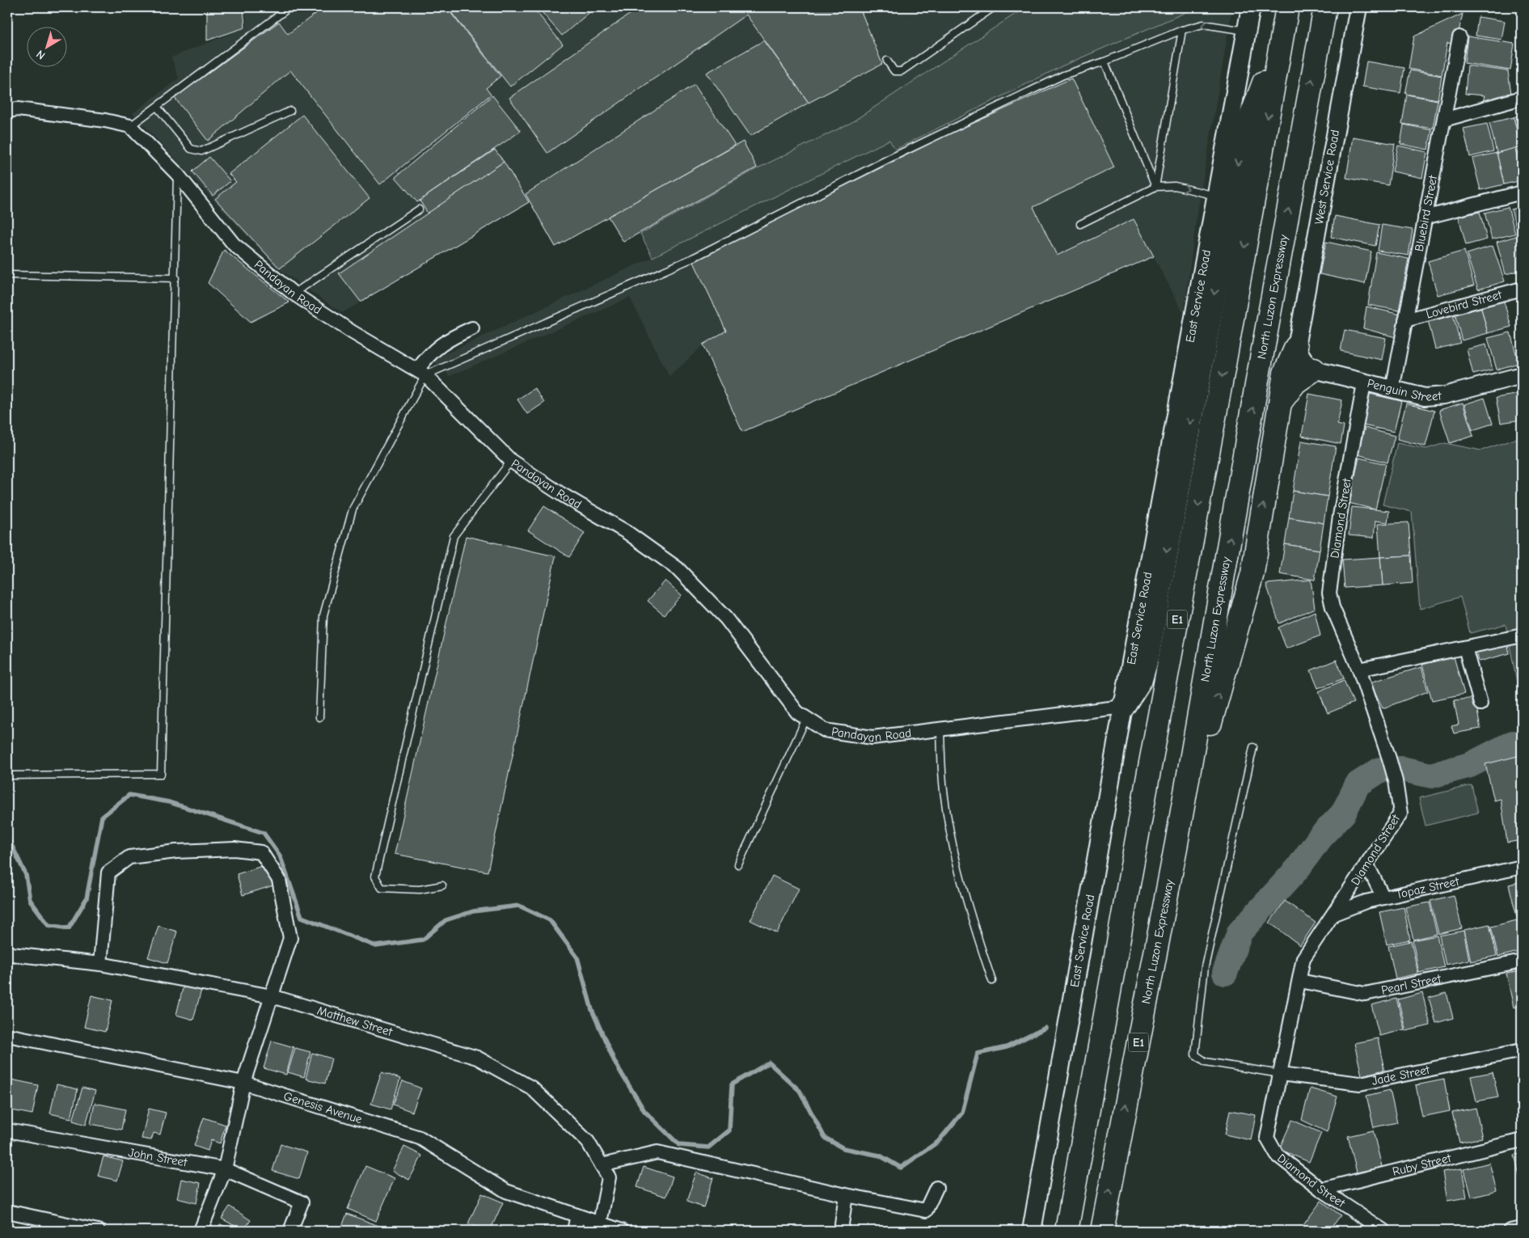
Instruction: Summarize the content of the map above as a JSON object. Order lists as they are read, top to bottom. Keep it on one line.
{"streets":{"highway":["North Luzon Expressway","E1"],"main road":["East Service Road"],"street":["West Service Road","Bluebird Street","Pandayan Road","Lovebird Street","Penguin Street","Diamond Street","Topaz Street","Pearl Street","Matthew Street","Jade Street","Genesis Avenue","John Street","Ruby Street"]},"crossings":[["Bluebird Street","Lovebird Street"],["Bluebird Street","Penguin Street"],["Pandayan Road","East Service Road"],["Penguin Street","Diamond Street"],["Diamond Street","Topaz Street"],["Diamond Street","Pearl Street"],["Diamond Street","Jade Street"],["Diamond Street","Ruby Street"],["Matthew Street","Genesis Avenue"]],"north":"bottom left"}
